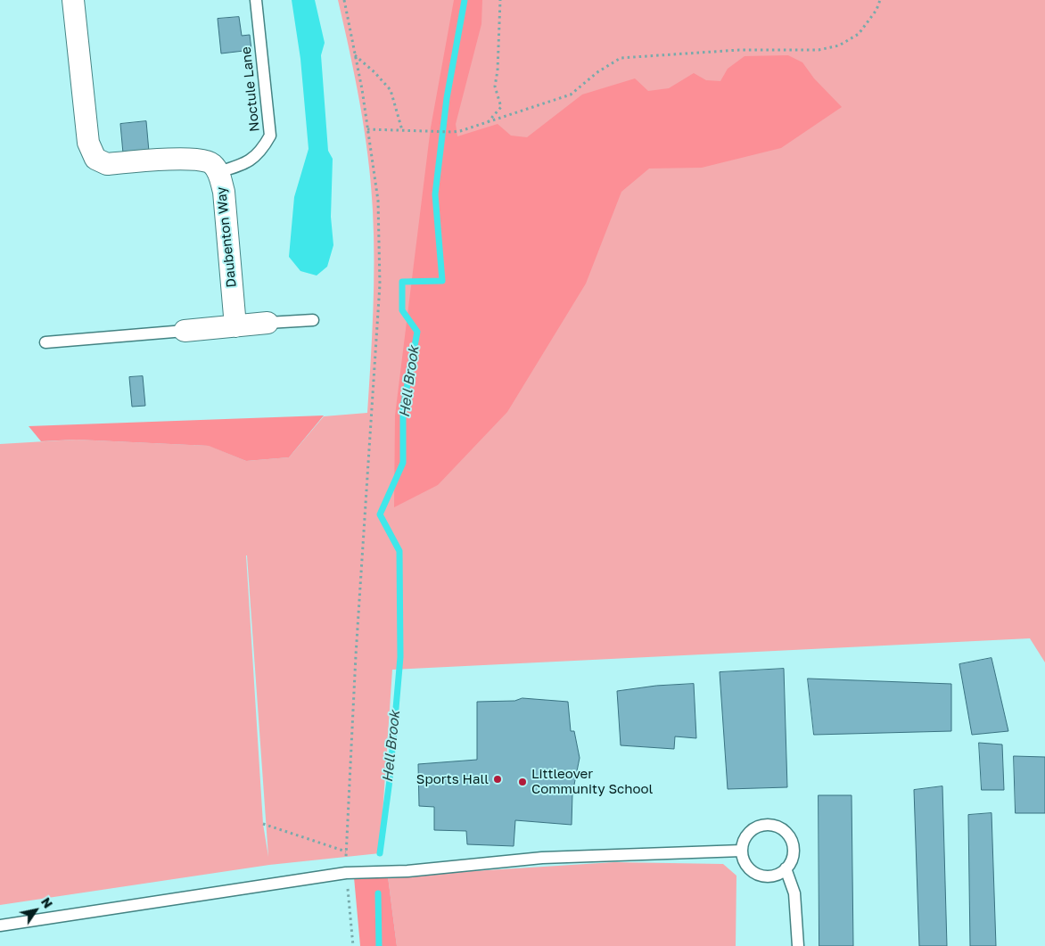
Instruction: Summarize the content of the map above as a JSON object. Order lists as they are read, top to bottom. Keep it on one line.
{"streets":{"street":["Daubenton Way"],"lane":["Noctule Lane"]},"crossings":[["Noctule Lane","Daubenton Way"]],"water":["Hell Brook"],"places":["Sports Hall","Littleover Community School"],"north":"top right"}
